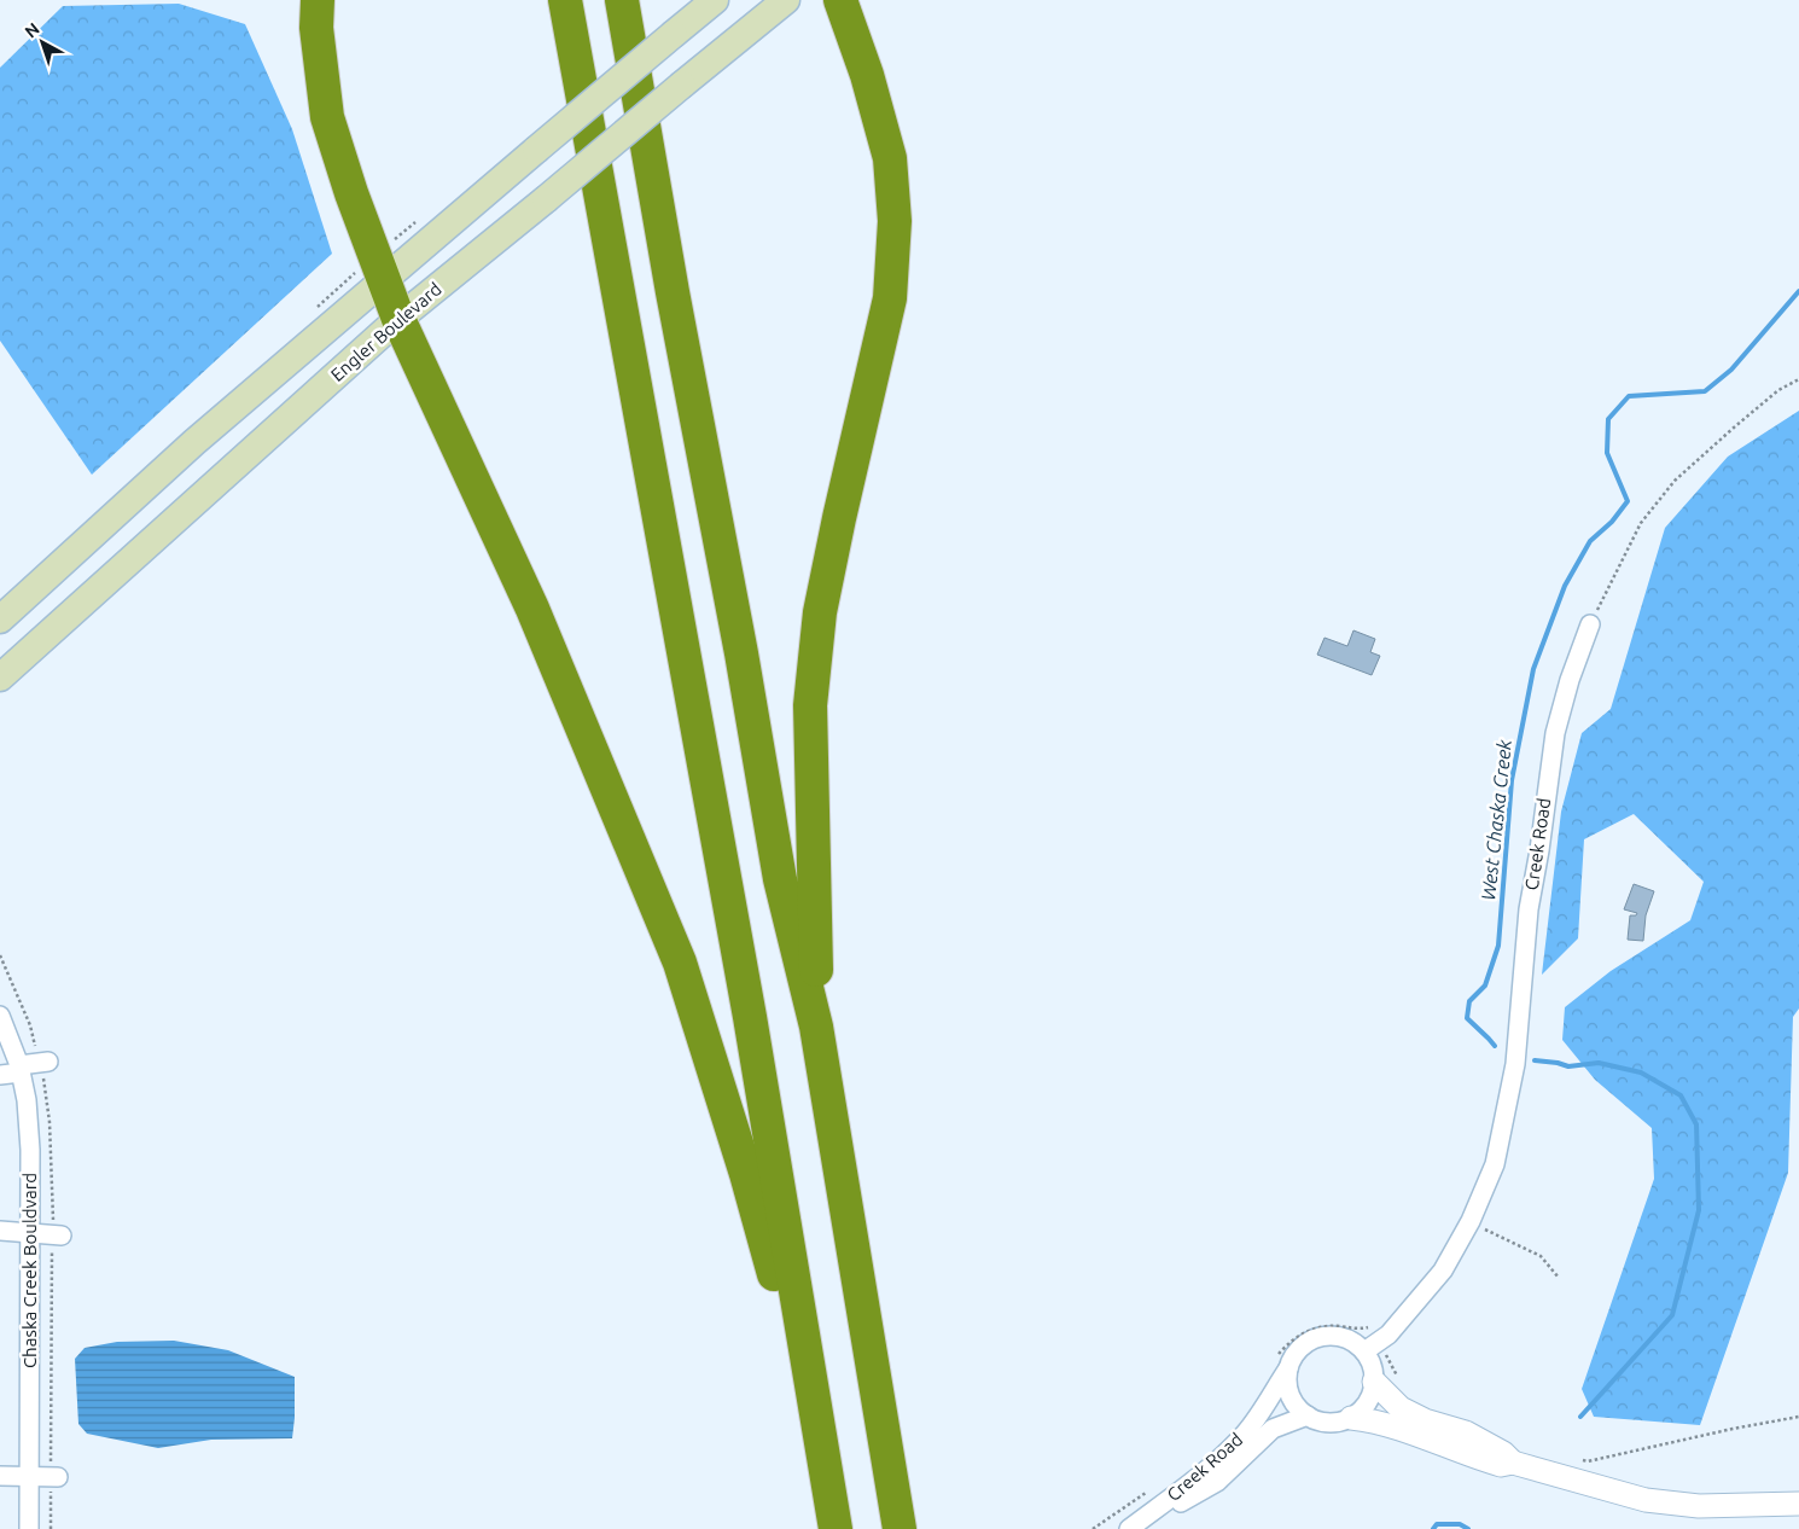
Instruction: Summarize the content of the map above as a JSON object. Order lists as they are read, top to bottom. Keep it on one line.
{"streets":{"main road":["Engler Boulevard"],"street":["Creek Road","Chaska Creek Bouldvard"]},"water":["West Chaska Creek"],"north":"top left"}
